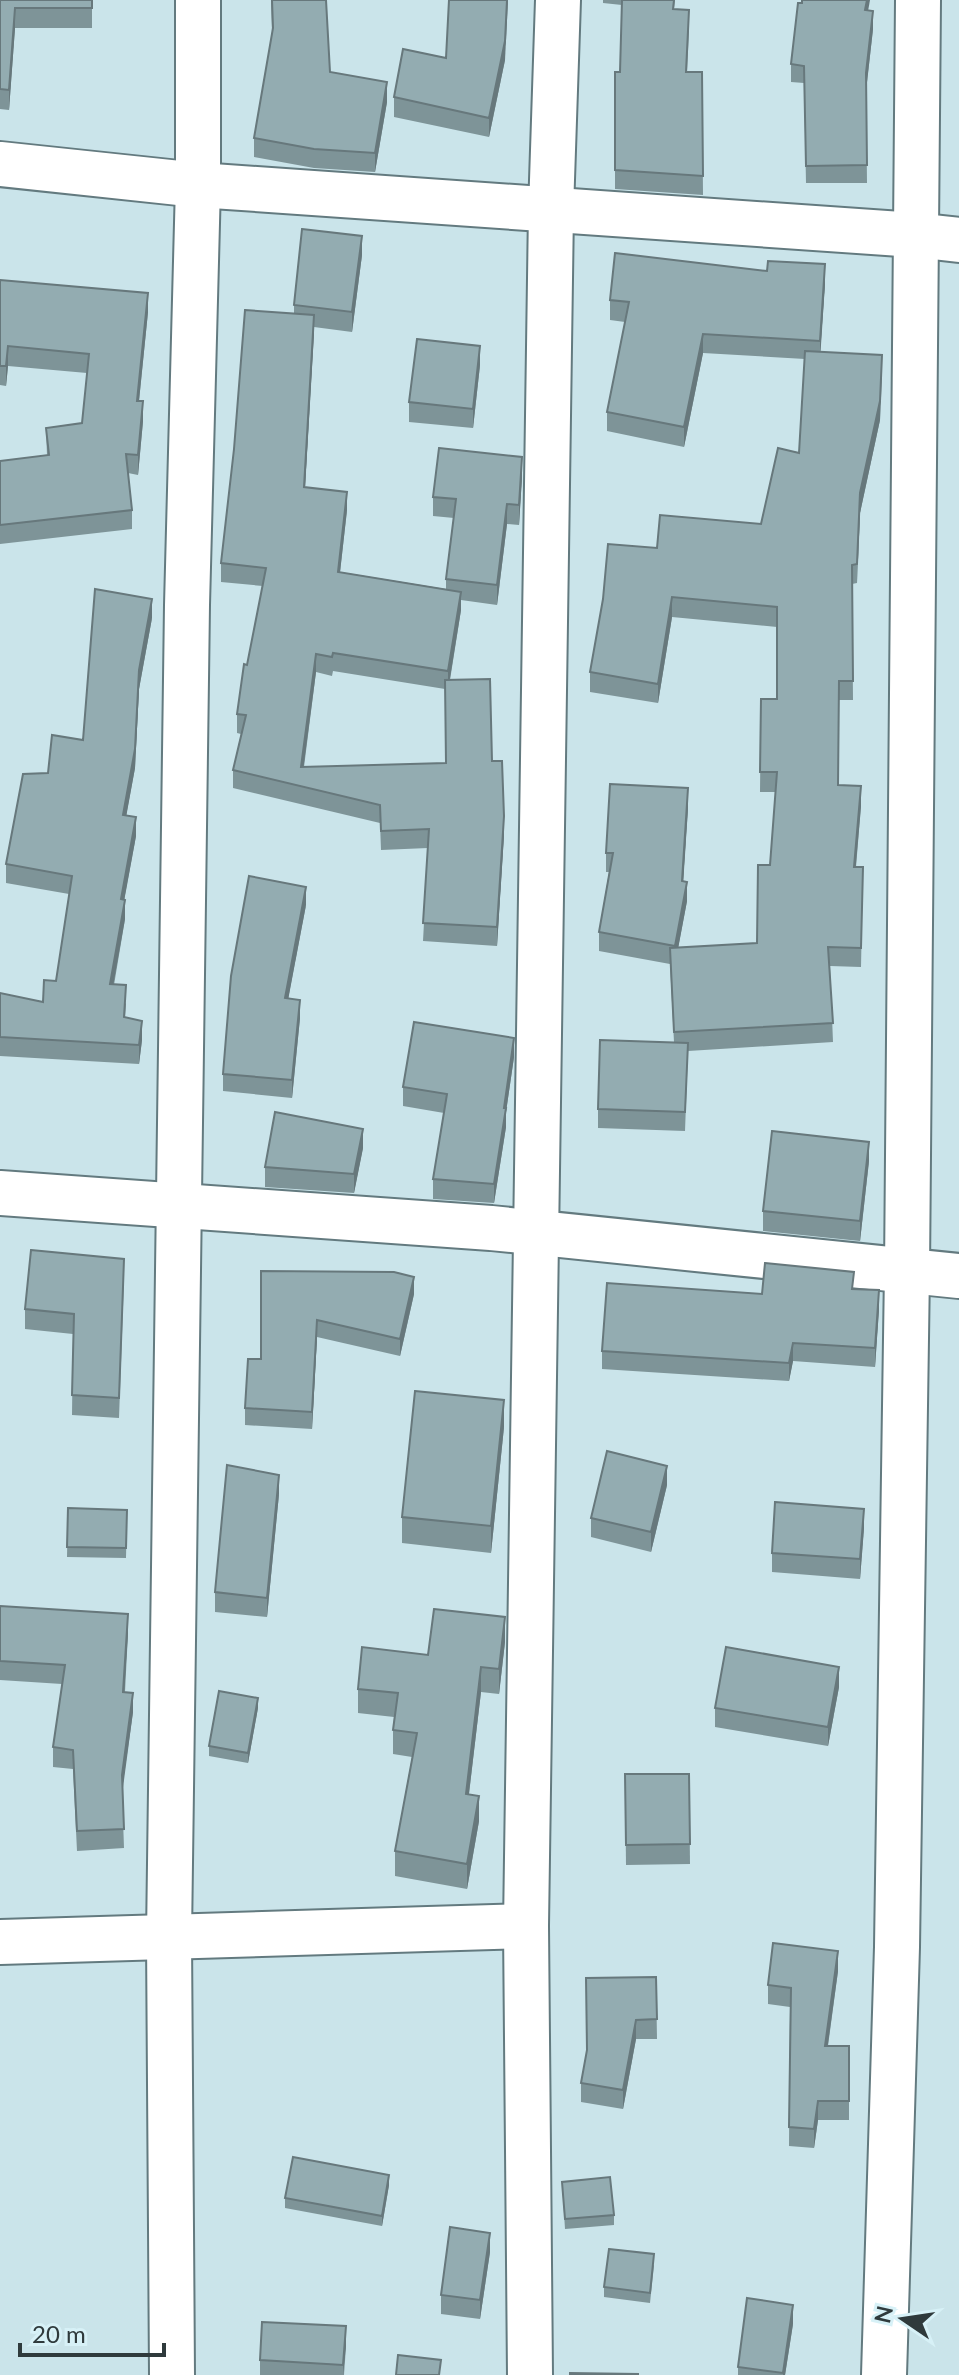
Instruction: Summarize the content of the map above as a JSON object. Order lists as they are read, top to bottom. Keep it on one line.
{"scale_bar":"20 m","north":"left"}
